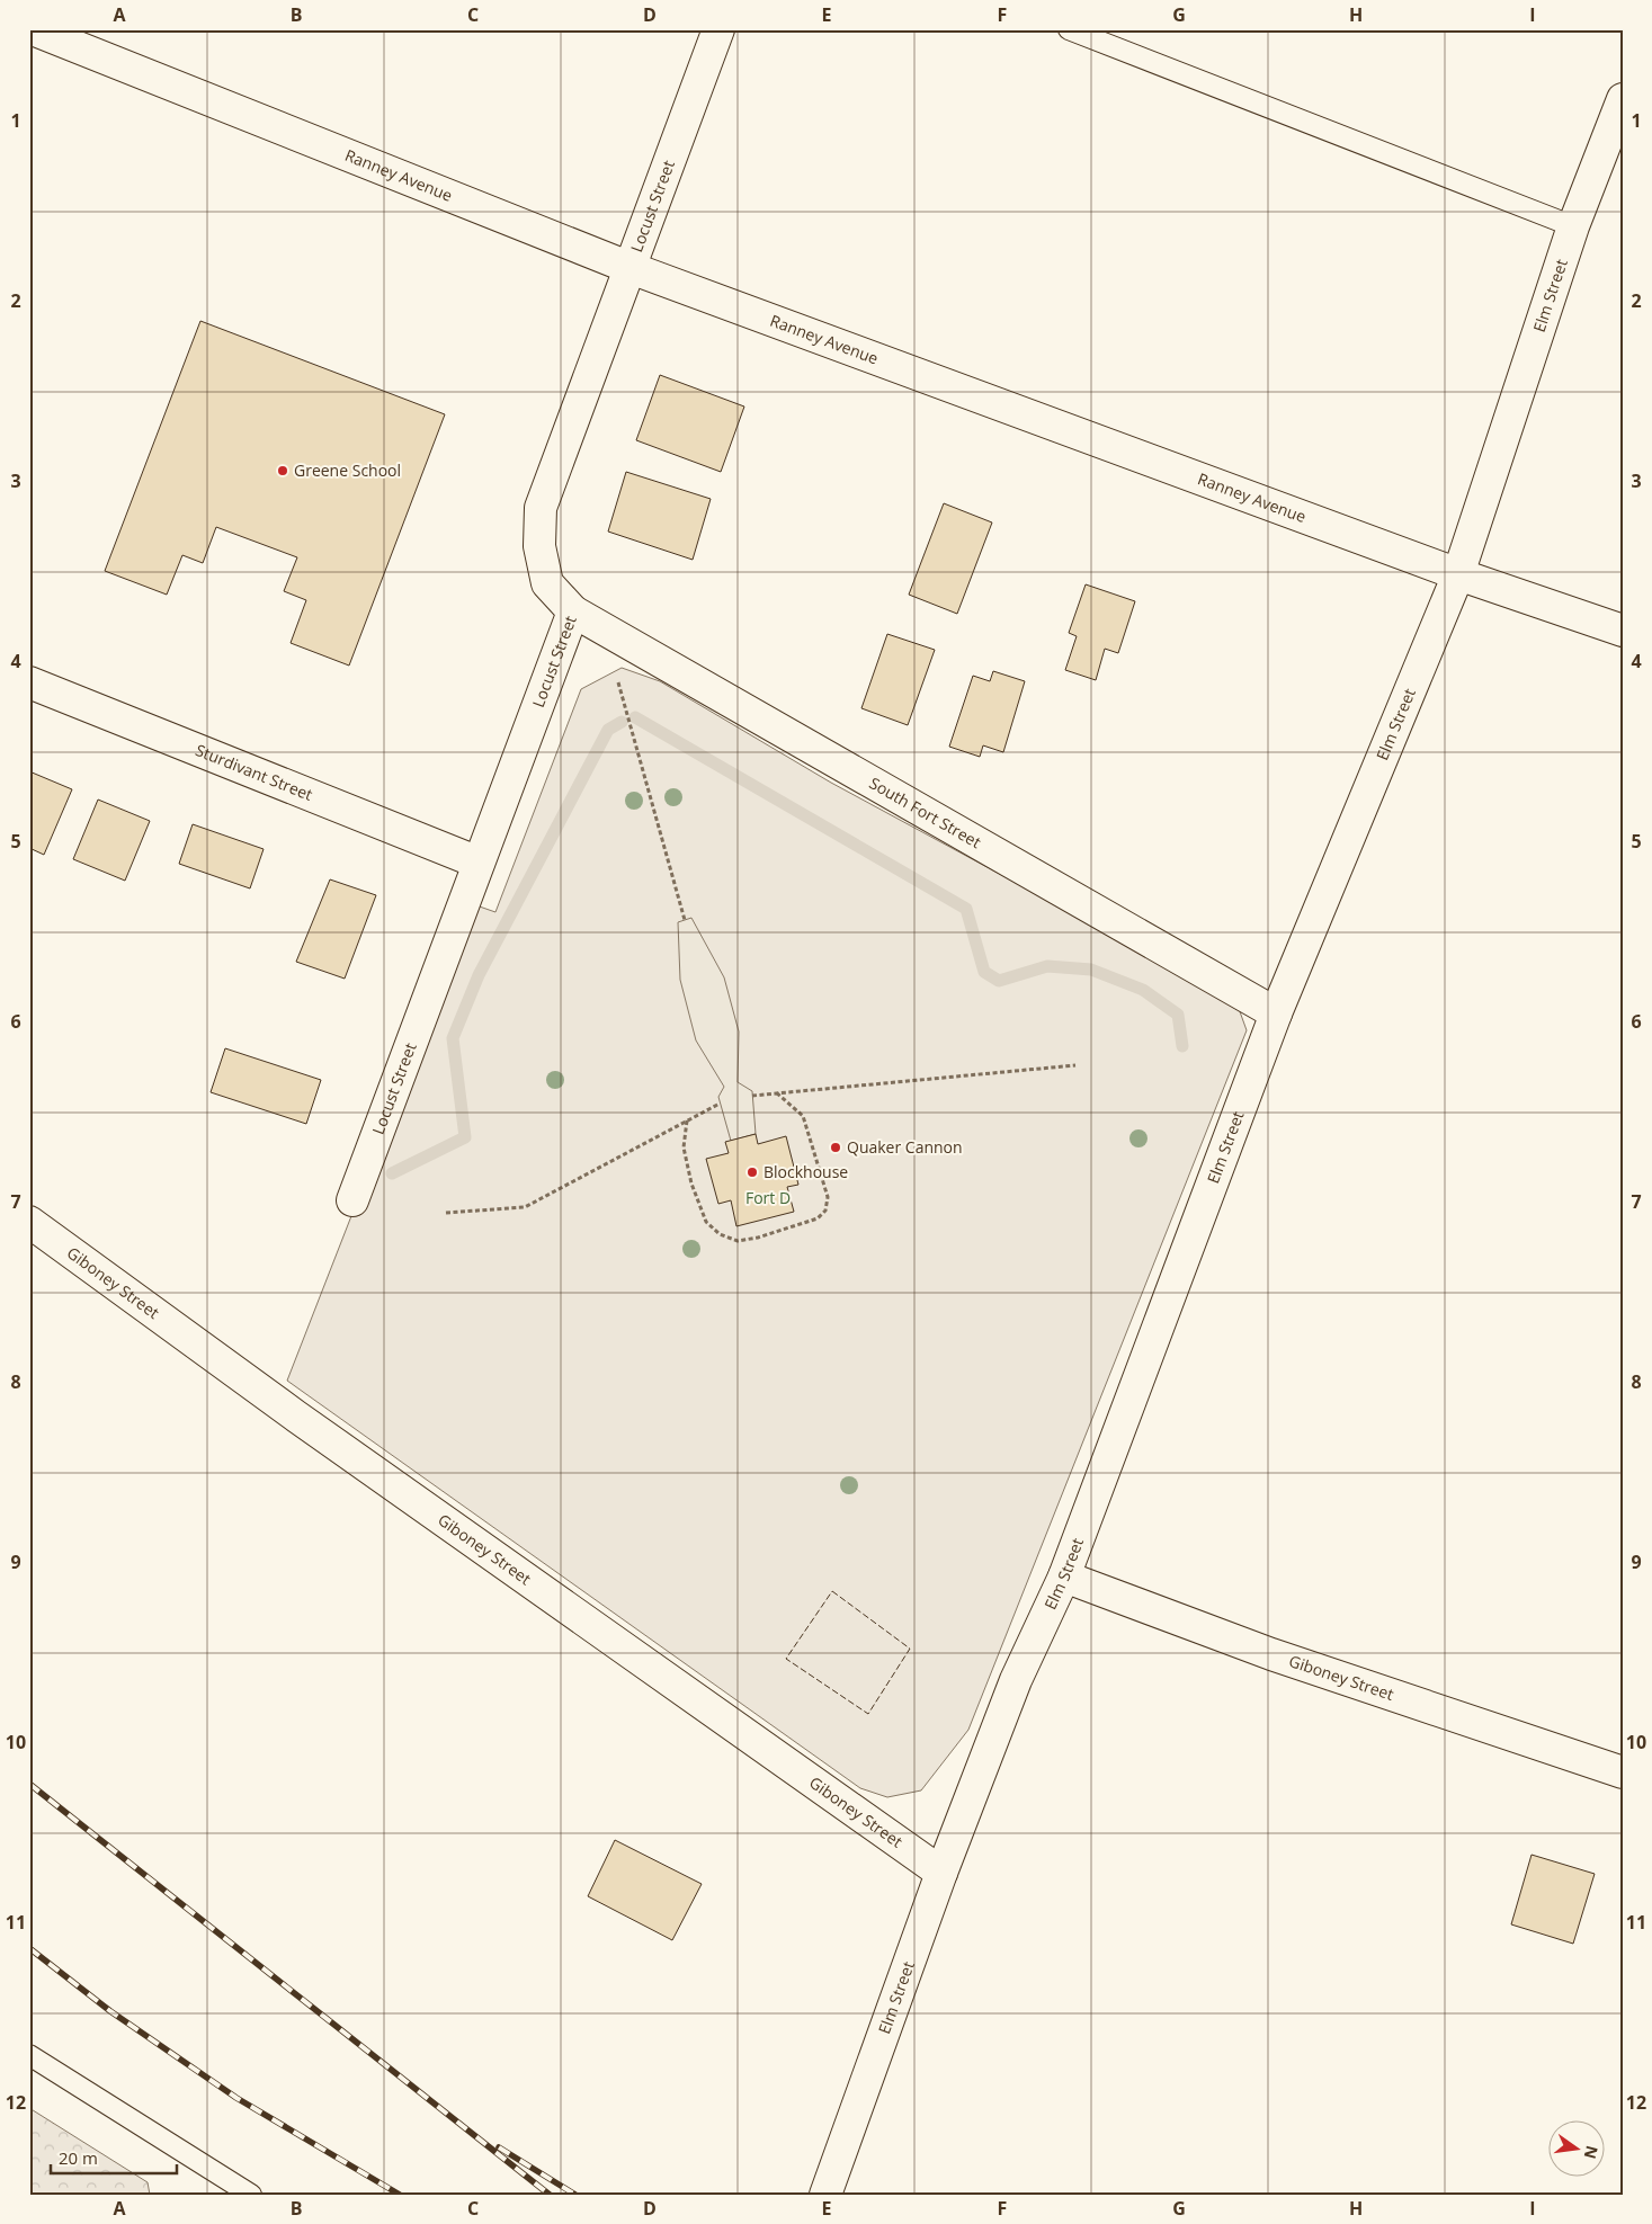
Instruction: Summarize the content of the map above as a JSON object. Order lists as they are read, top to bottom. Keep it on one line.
{"streets":{"street":["Ranney Avenue","Locust Street","Elm Street","Sturdivant Street","South Fort Street","Giboney Street"]},"crossings":[["Ranney Avenue","Locust Street"],["Ranney Avenue","Elm Street"],["Locust Street","Sturdivant Street"],["Locust Street","South Fort Street"],["Elm Street","South Fort Street"],["Elm Street","Giboney Street"]],"parks":["Fort D"],"places":["Greene School","Quaker Cannon","Blockhouse"],"scale_bar":"20 m","north":"right","grid":{"columns":["A","B","C","D","E","F","G","H","I"],"rows":["1","2","3","4","5","6","7","8","9","10","11","12"]}}
